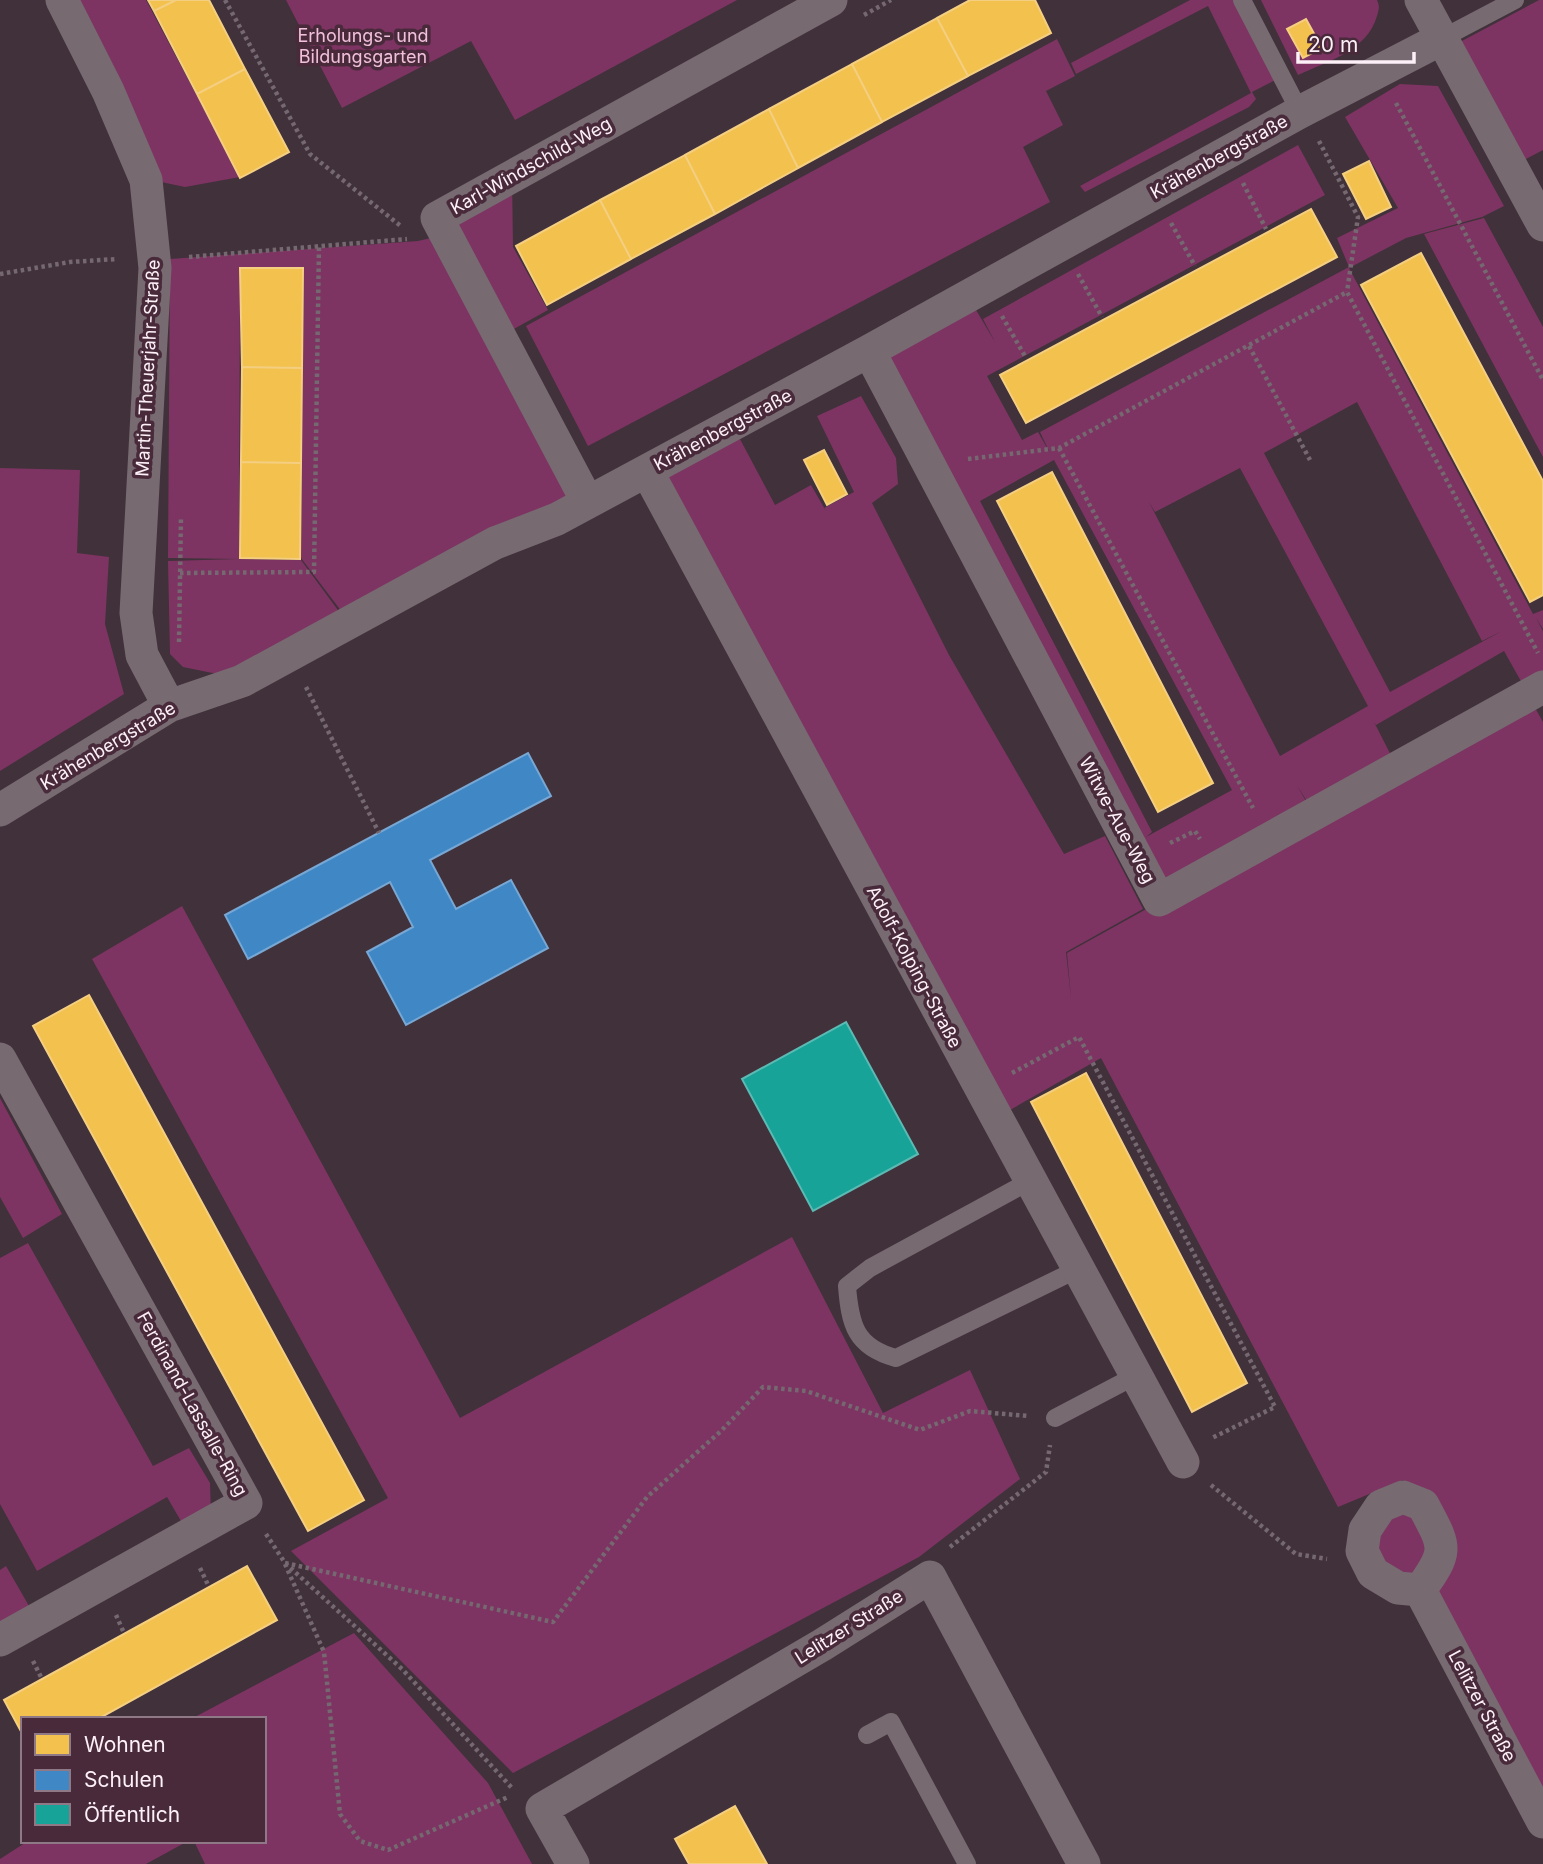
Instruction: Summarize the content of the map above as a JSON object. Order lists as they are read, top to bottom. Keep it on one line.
{"streets":{"street":["Krähenbergstraße","Karl-Windschild-Weg","Martin-Theuerjahr-Straße","Witwe-Aue-Weg","Adolf-Kolping-Straße","Ferdinand-Lassalle-Ring","Lelitzer Straße"]},"crossings":[["Krähenbergstraße","Karl-Windschild-Weg"],["Krähenbergstraße","Martin-Theuerjahr-Straße"],["Krähenbergstraße","Witwe-Aue-Weg"],["Krähenbergstraße","Adolf-Kolping-Straße"]],"parks":["Erholungs- und Bildungsgarten"],"legend":["Wohnen","Schulen","Öffentlich"],"scale_bar":"20 m"}
